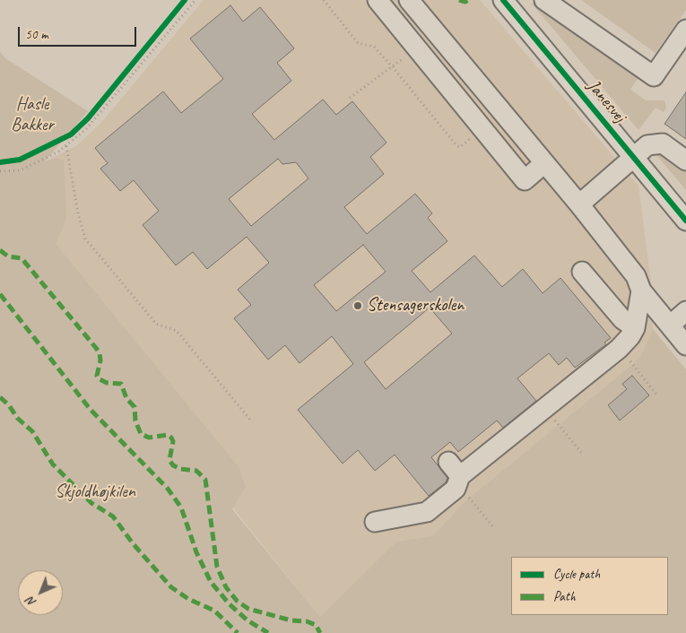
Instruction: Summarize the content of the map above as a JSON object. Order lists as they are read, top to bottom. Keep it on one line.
{"streets":{"street":["Janesvej"]},"parks":["Hasle Bakker","Skjoldhøjkilen"],"places":["Stensagerskolen"],"legend":["Cycle path","Path"],"scale_bar":"50 m","north":"bottom left"}
